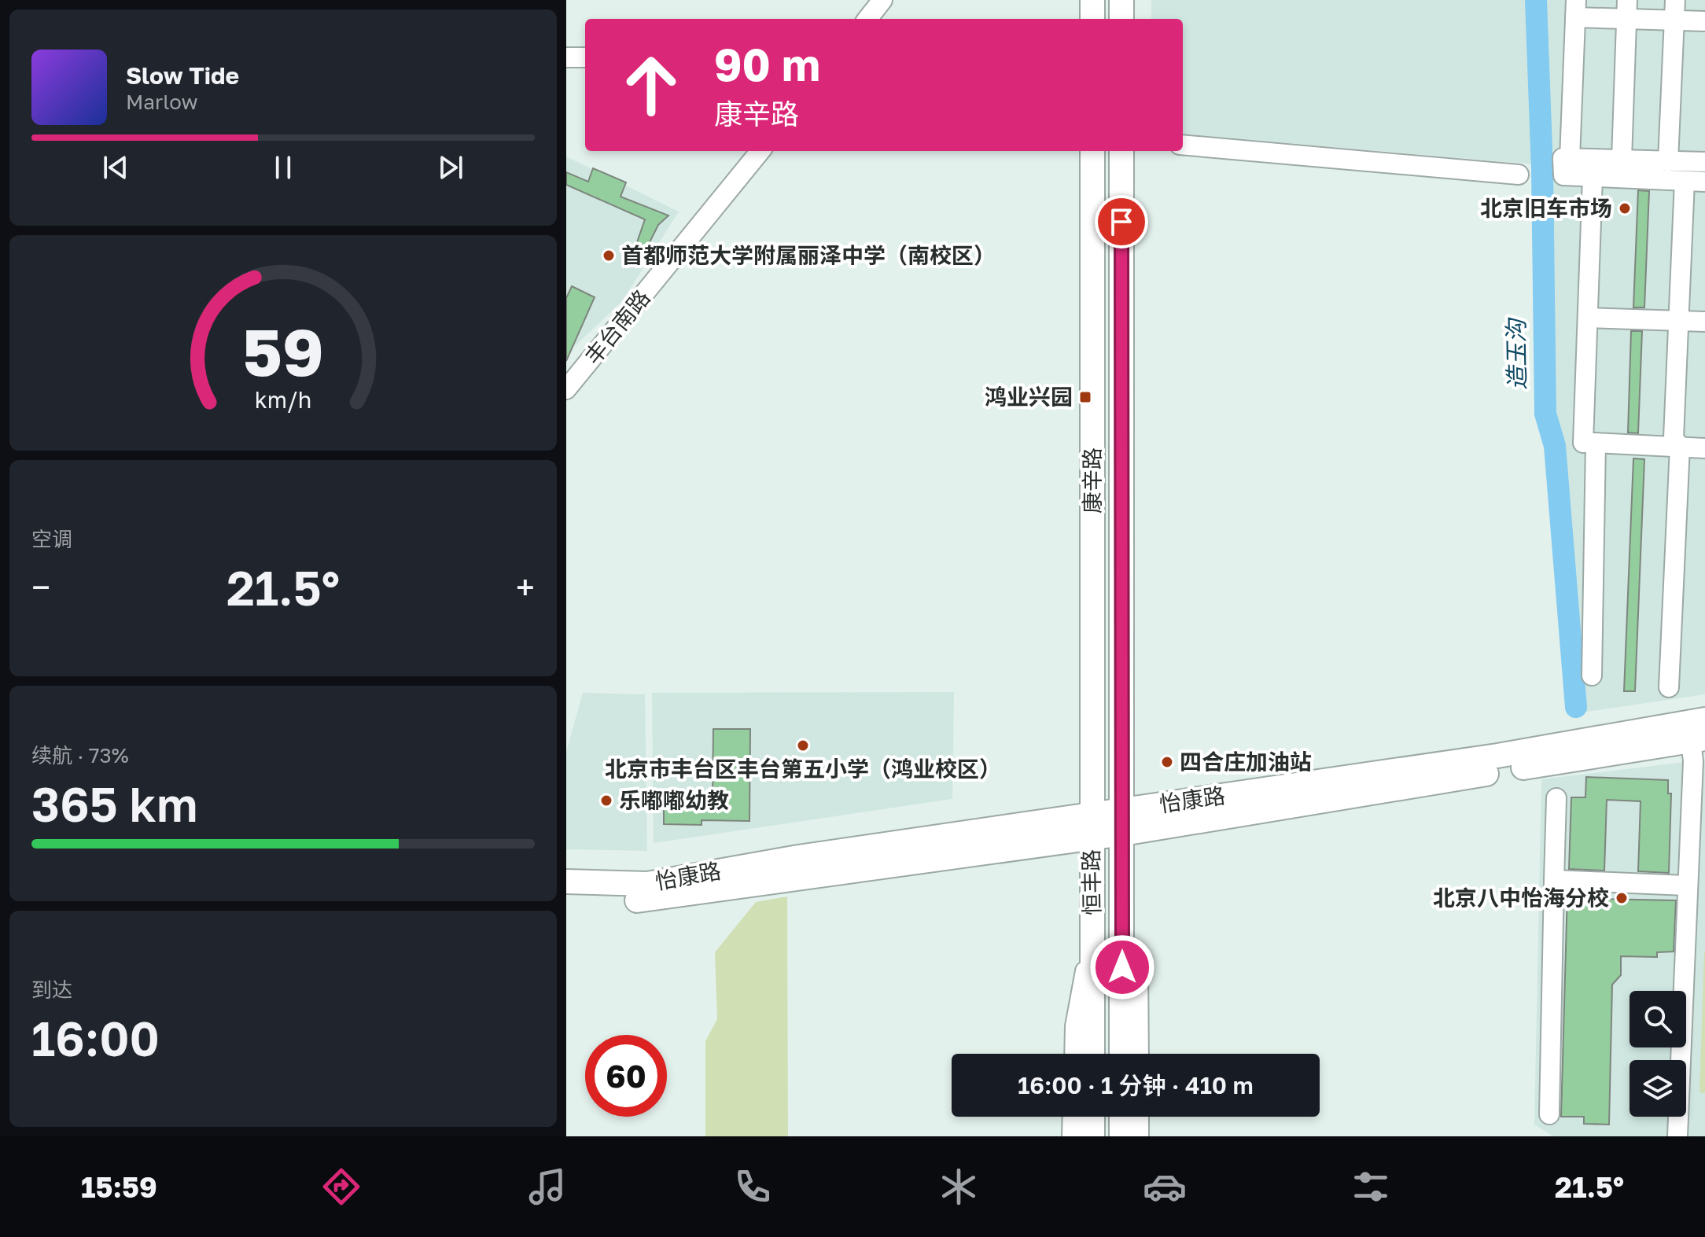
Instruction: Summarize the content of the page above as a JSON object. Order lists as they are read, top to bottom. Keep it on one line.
{"streets":{"main road":["康辛路","怡康路","恒丰路"],"street":["丰台南路"]},"crossings":[["康辛路","怡康路"],["康辛路","恒丰路"],["怡康路","恒丰路"]],"water":["造玉沟"],"places":{"other":["北京旧车市场","首都师范大学附属丽泽中学（南校区）","北京市丰台区丰台第五小学（鸿业校区）","四合庄加油站","乐嘟嘟幼教","北京八中怡海分校"],"transit":["鸿业兴园"]},"page":{"turn":["90 m","康辛路"],"song":["Slow Tide","Marlow"],"tile":["空调",["续航 · 73%","365 km"],["到达","16:00"]],"heat":["−","21.5°","+"],"limit":"60","trip":"16:00 · 1 分钟 · 410 m","tabs":["15:59","21.5°"],"gauge":["59","km/h"]}}
